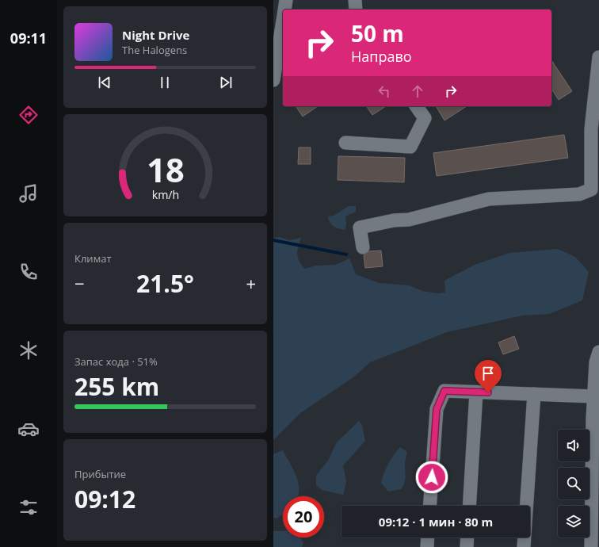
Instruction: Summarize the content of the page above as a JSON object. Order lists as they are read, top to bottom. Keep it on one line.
{"page":{"tabs":"09:11","turn":["50 m","Направо"],"song":["Night Drive","The Halogens"],"tile":["Климат",["Запас хода · 51%","255 km"],["Прибытие","09:12"]],"heat":["−","21.5°","+"],"limit":"20","trip":"09:12 · 1 мин · 80 m","gauge":["18","km/h"]}}
